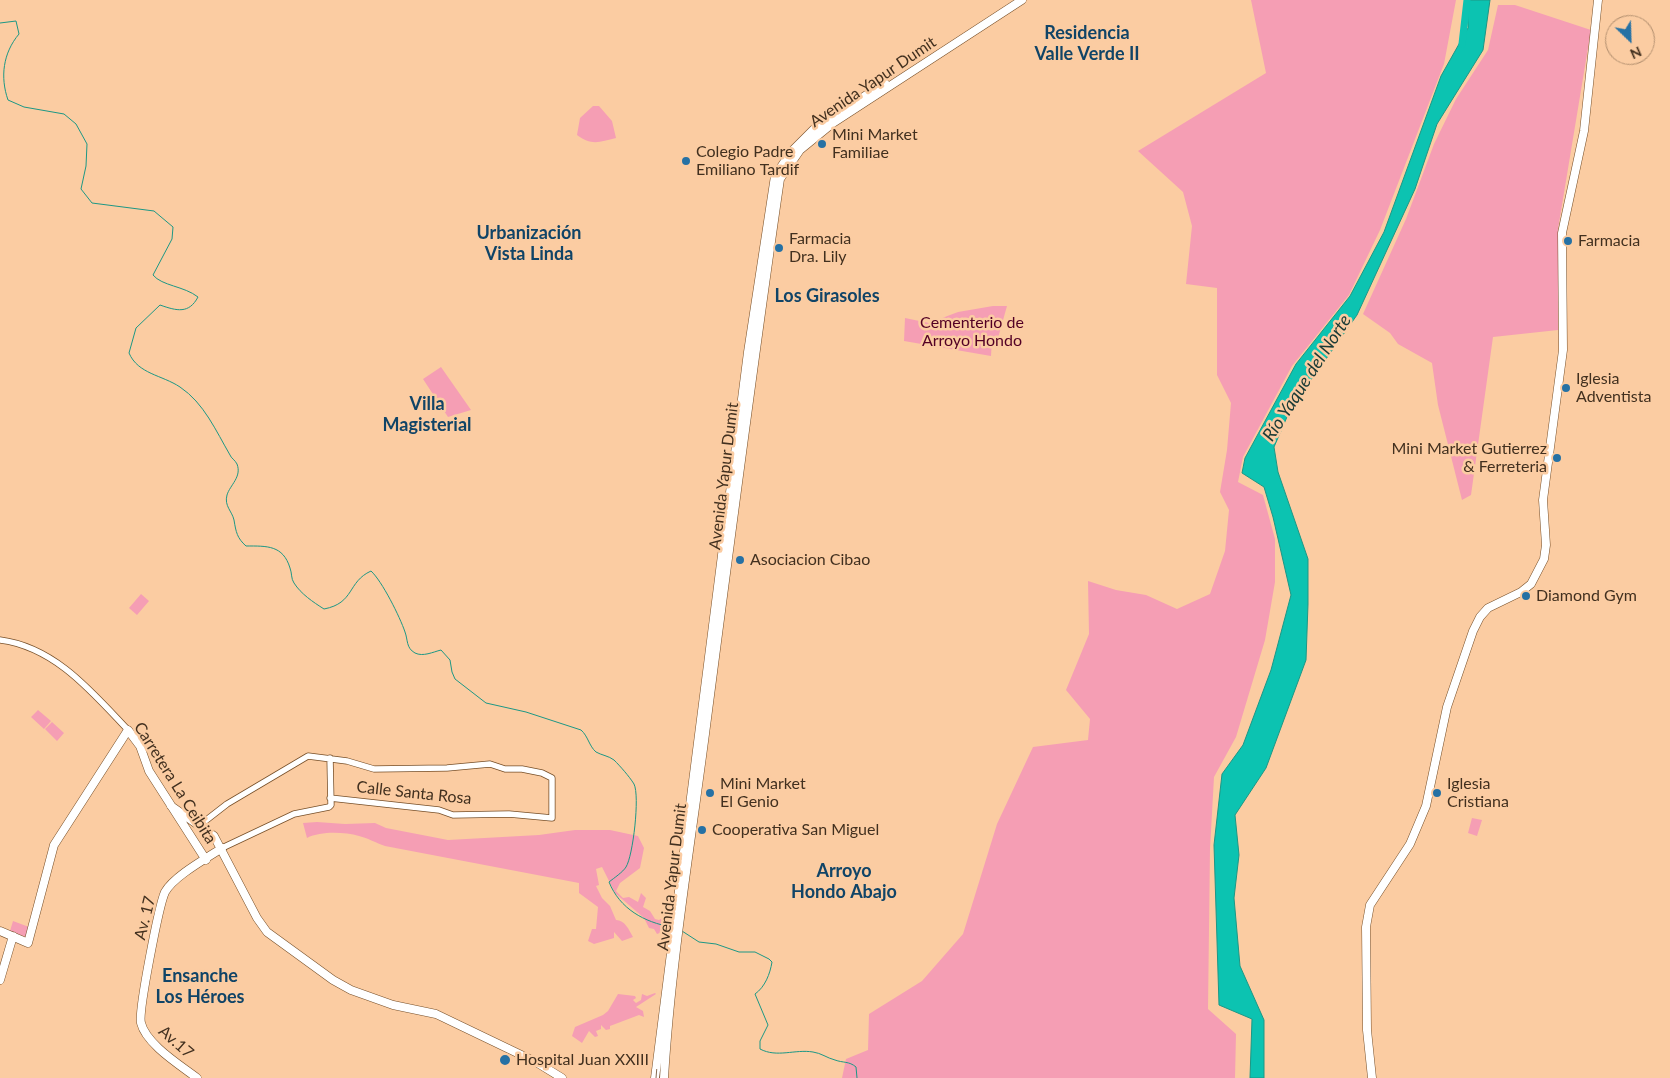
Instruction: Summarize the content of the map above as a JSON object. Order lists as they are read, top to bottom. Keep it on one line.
{"streets":{"main road":["Avenida Yapur Dumit","Carretera La Ceibita","Av. 17","Av.17"],"street":["Calle Santa Rosa"]},"crossings":[["Carretera La Ceibita","Av. 17"],["Av. 17","Av.17"]],"districts":["Residencia Valle Verde II","Urbanización Vista Linda","Los Girasoles","Villa Magisterial","Arroyo Hondo Abajo","Ensanche Los Héroes"],"water":["Río Yaque del Norte"],"parks":["Cementerio de Arroyo Hondo"],"places":["Mini Market Familiae","Colegio Padre Emiliano Tardif","Farmacia","Farmacia Dra. Lily","Iglesia Adventista","Mini Market Gutierrez & Ferreteria","Asociacion Cibao","Diamond Gym","Mini Market El Genio","Iglesia Cristiana","Cooperativa San Miguel","Hospital Juan XXIII"],"north":"bottom right"}
